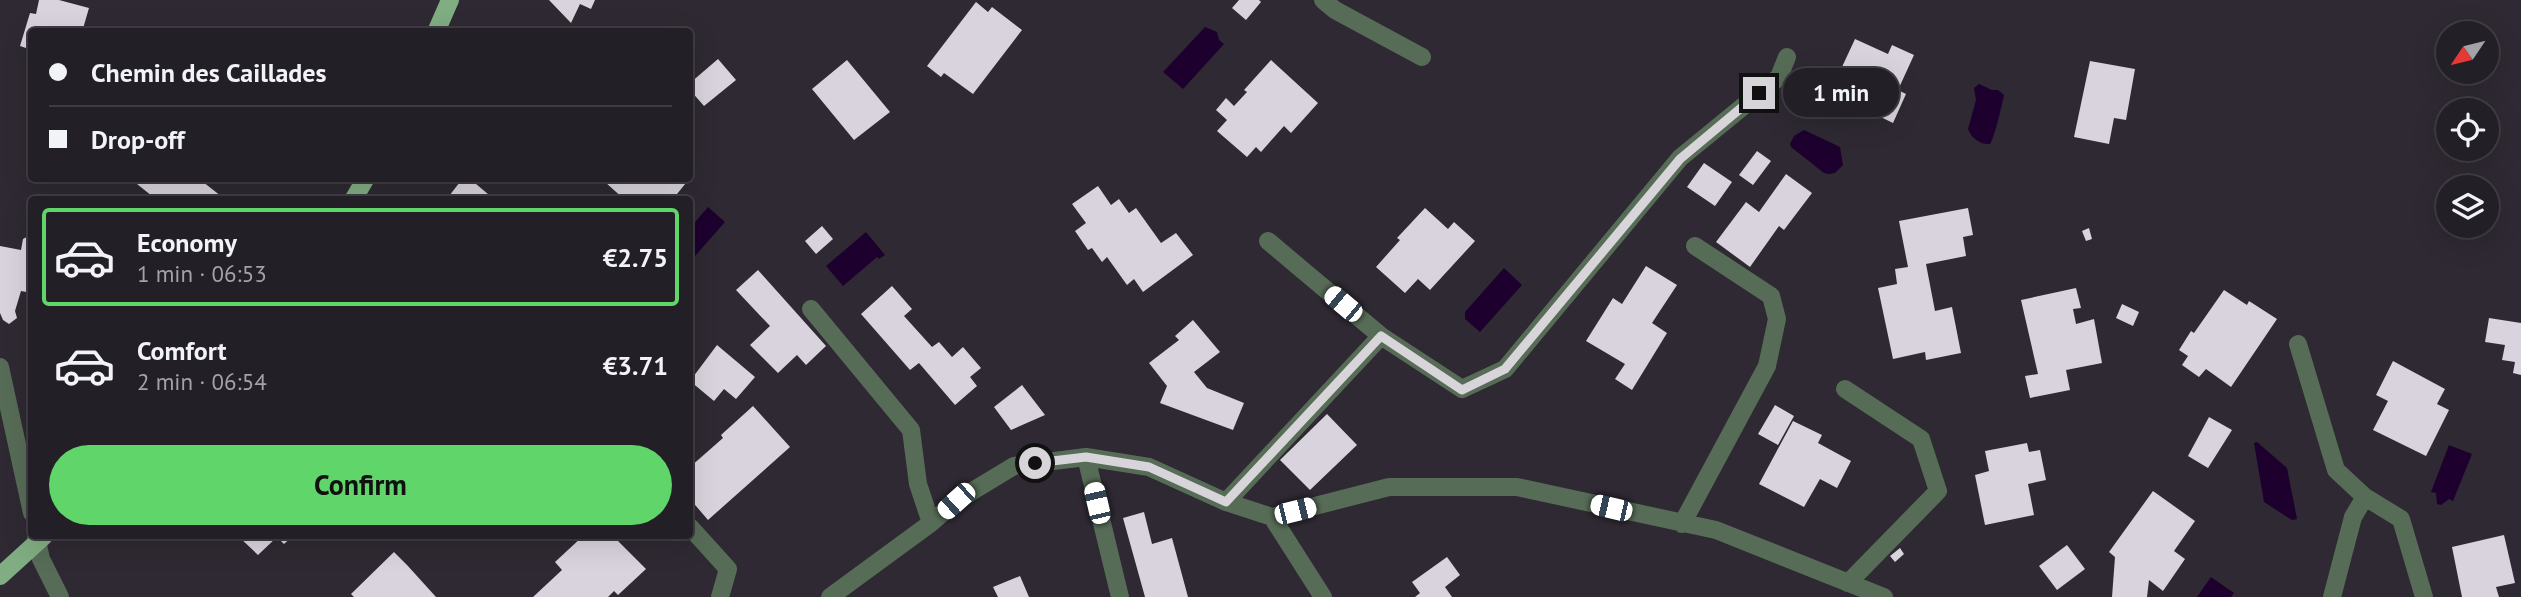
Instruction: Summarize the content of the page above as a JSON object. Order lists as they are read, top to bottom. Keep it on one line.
{"north":"bottom left","page":{"banner":["Chemin des Caillades","Drop-off"],"bubble":"1 min","list":[{"name":"Economy","note":"1 min · 06:53","value":"€2.75"},{"name":"Comfort","note":"2 min · 06:54","value":"€3.71"}],"buttons":"Confirm"}}
